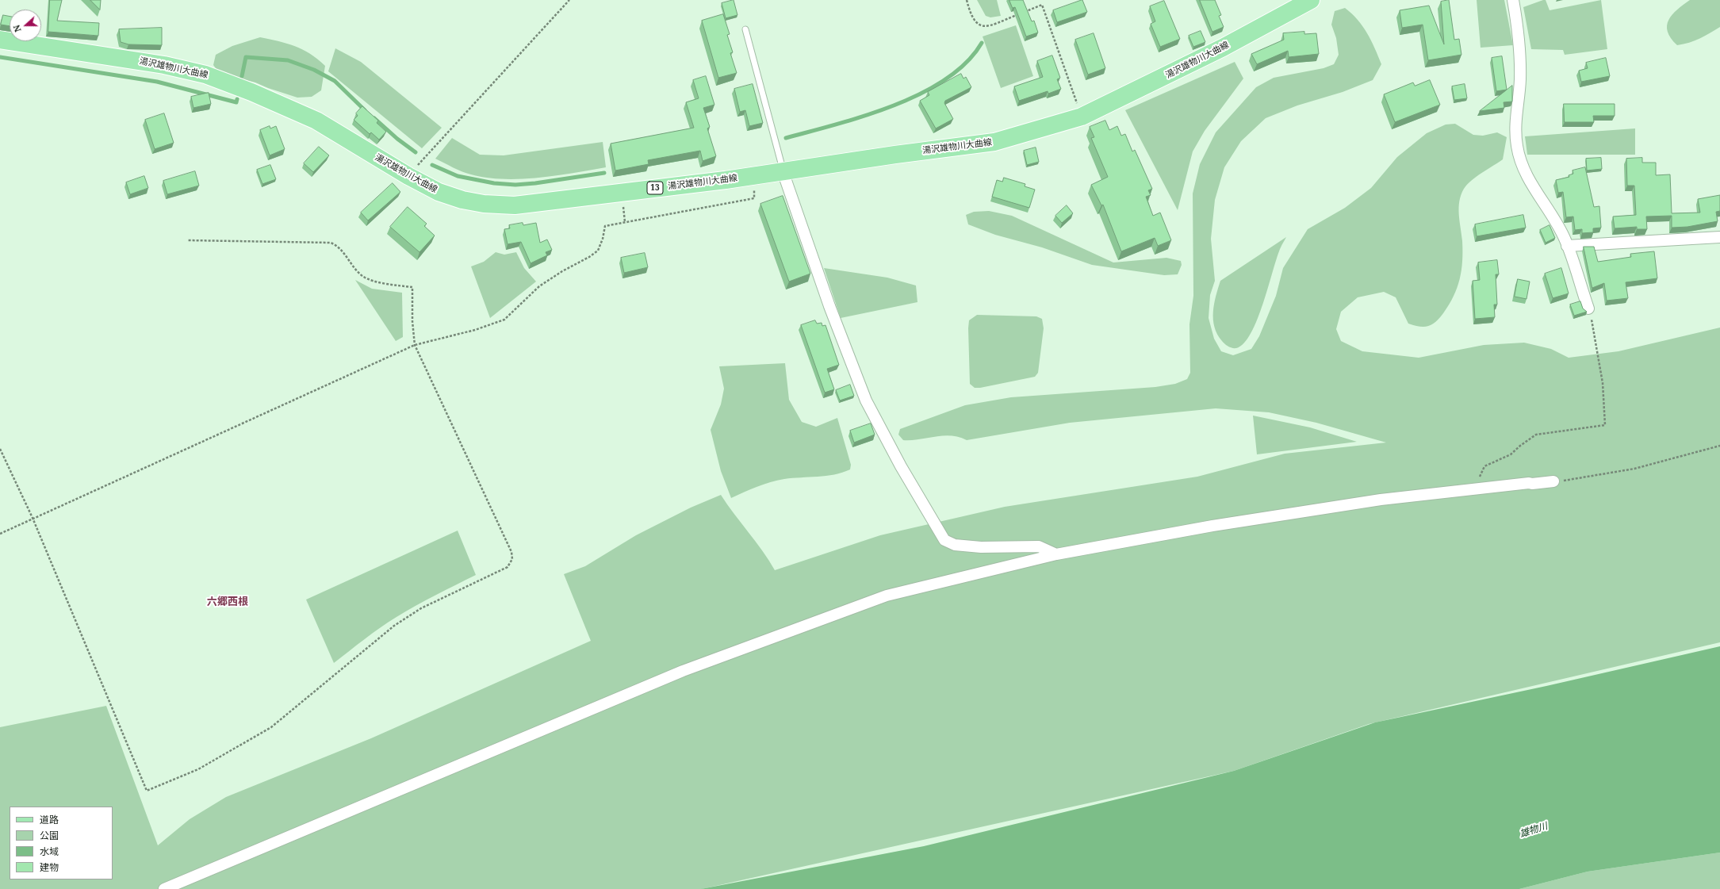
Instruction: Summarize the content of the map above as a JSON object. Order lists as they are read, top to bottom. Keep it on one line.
{"streets":{"main road":["湯沢雄物川大曲線","13"]},"districts":["六郷西根"],"water":["雄物川"],"legend":["道路","公園","水域","建物"],"north":"left"}
